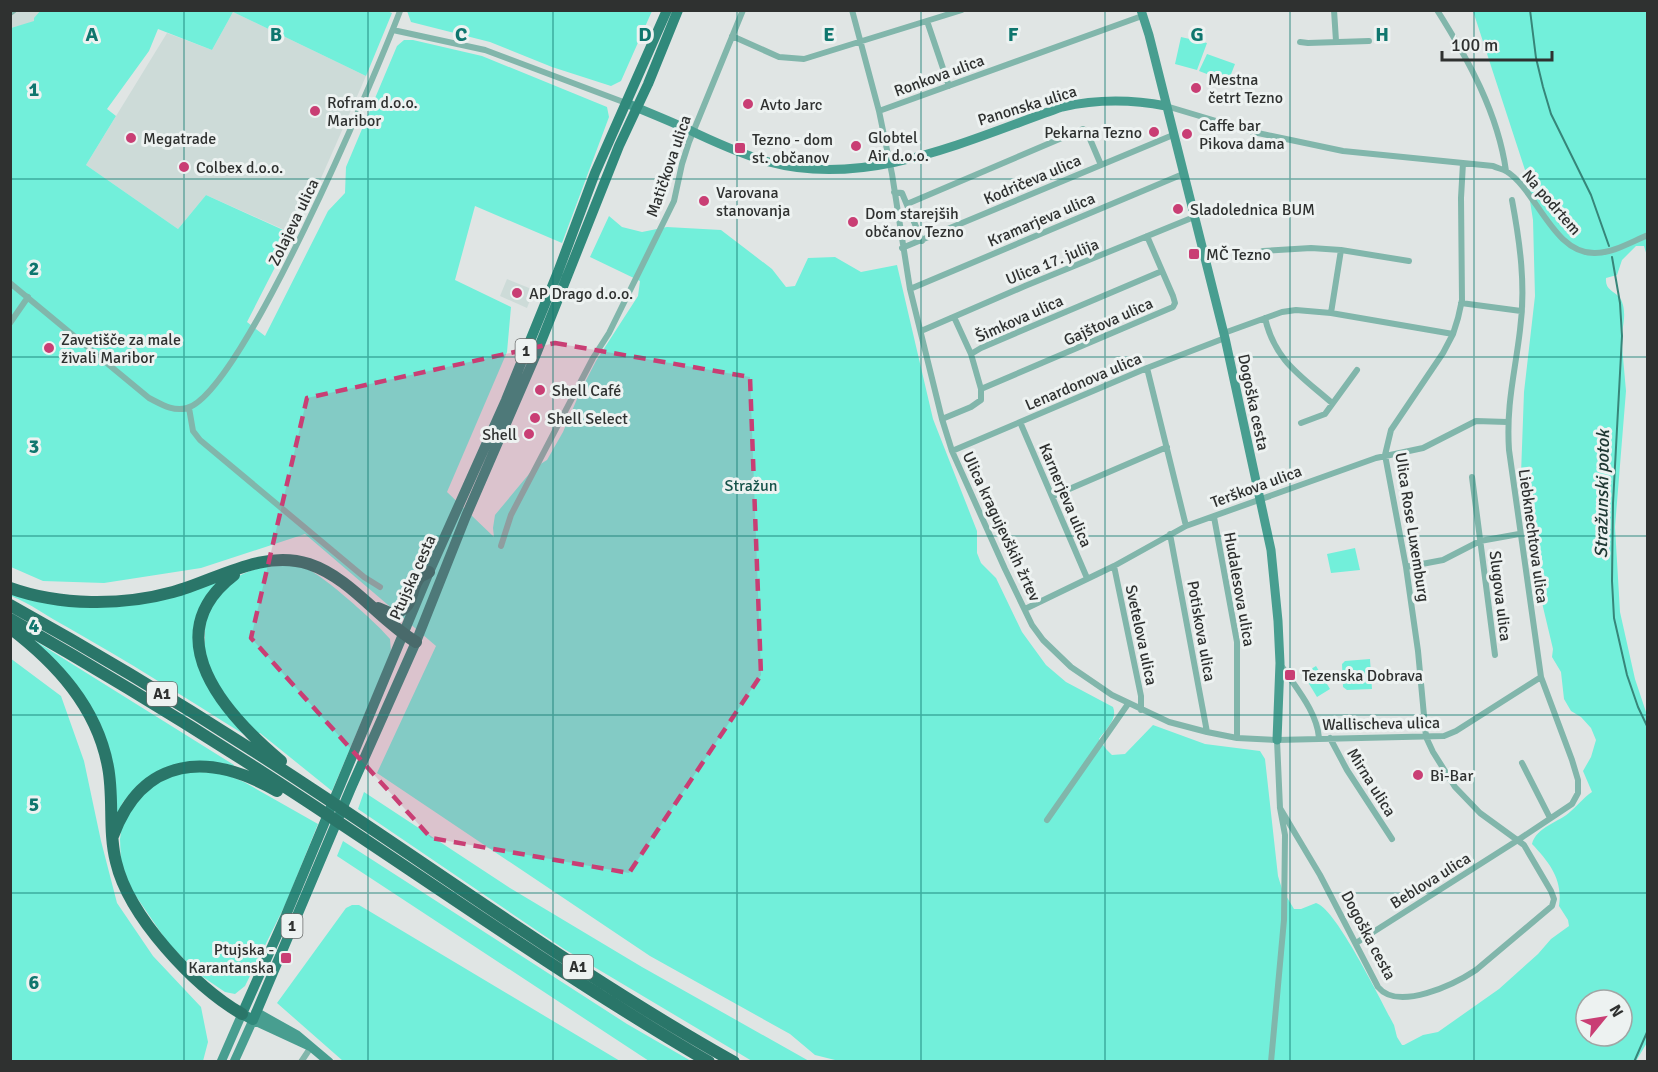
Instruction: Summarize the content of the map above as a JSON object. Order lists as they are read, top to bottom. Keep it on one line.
{"streets":{"highway":["A1"],"main road":["1","Ptujska cesta"],"street":["Ronkova ulica","Panonska ulica","Matičkova ulica","Kodričeva ulica","Na podrtem","Kramarjeva ulica","Zolajeva ulica","Ulica 17. julija","Šimkova ulica","Gajštova ulica","Lenardonova ulica","Dogoška cesta","Terškova ulica","Karnerjeva ulica","Ulica kragujevških žrtev","Ulica Rose Luxemburg","Liebknechtova ulica","Hudalesova ulica","Slugova ulica","Potiskova ulica","Svetelova ulica","Wallischeva ulica","Mirna ulica","Beblova ulica"]},"crossings":[["Ronkova ulica","Dogoška cesta"],["Ronkova ulica","Ulica kragujevških žrtev"],["Panonska ulica","Matičkova ulica"],["Panonska ulica","Na podrtem"],["Panonska ulica","Dogoška cesta"],["Panonska ulica","Ulica kragujevških žrtev"],["Panonska ulica","Ulica Rose Luxemburg"],["Panonska ulica","Ptujska cesta"],["Kodričeva ulica","Dogoška cesta"],["Kodričeva ulica","Ulica kragujevških žrtev"],["Kramarjeva ulica","Dogoška cesta"],["Kramarjeva ulica","Ulica kragujevških žrtev"],["Ulica 17. julija","Gajštova ulica"],["Ulica 17. julija","Dogoška cesta"],["Ulica 17. julija","Ulica kragujevških žrtev"],["Šimkova ulica","Gajštova ulica"],["Lenardonova ulica","Dogoška cesta"],["Lenardonova ulica","Karnerjeva ulica"],["Lenardonova ulica","Ulica kragujevških žrtev"],["Lenardonova ulica","Ulica Rose Luxemburg"],["Dogoška cesta","Terškova ulica"],["Dogoška cesta","Ulica kragujevških žrtev"],["Dogoška cesta","Ulica Rose Luxemburg"],["Dogoška cesta","Liebknechtova ulica"],["Dogoška cesta","Wallischeva ulica"],["Dogoška cesta","Beblova ulica"],["Terškova ulica","Karnerjeva ulica"],["Terškova ulica","Ulica kragujevških žrtev"],["Terškova ulica","Ulica Rose Luxemburg"],["Terškova ulica","Liebknechtova ulica"],["Terškova ulica","Hudalesova ulica"],["Terškova ulica","Potiskova ulica"],["Terškova ulica","Svetelova ulica"],["Ulica kragujevških žrtev","Hudalesova ulica"],["Ulica kragujevških žrtev","Potiskova ulica"],["Ulica kragujevških žrtev","Svetelova ulica"],["Ulica kragujevških žrtev","Wallischeva ulica"],["Ulica Rose Luxemburg","Liebknechtova ulica"],["Ulica Rose Luxemburg","Slugova ulica"],["Ulica Rose Luxemburg","Wallischeva ulica"],["Ulica Rose Luxemburg","Beblova ulica"],["Liebknechtova ulica","Slugova ulica"],["Liebknechtova ulica","Wallischeva ulica"],["Liebknechtova ulica","Beblova ulica"],["Wallischeva ulica","Mirna ulica"]],"water":["Stražunski potok"],"parks":["Stražun"],"places":{"other":["Mestna četrt Tezno","Avto Jarc","Rofram d.o.o. Maribor","Pekarna Tezno","Caffe bar Pikova dama","Megatrade","Globtel Air d.o.o.","Colbex d.o.o.","Varovana stanovanja","Sladolednica BUM","Dom starejših občanov Tezno","AP Drago d.o.o.","Zavetišče za male živali Maribor","Shell Café","Shell Select","Shell","Bi-Bar"],"transit":["Tezno - dom st. občanov","MČ Tezno","Tezenska Dobrava","Ptujska - Karantanska"]},"scale_bar":"100 m","north":"top right","grid":{"columns":["A","B","C","D","E","F","G","H"],"rows":["1","2","3","4","5","6"]}}
